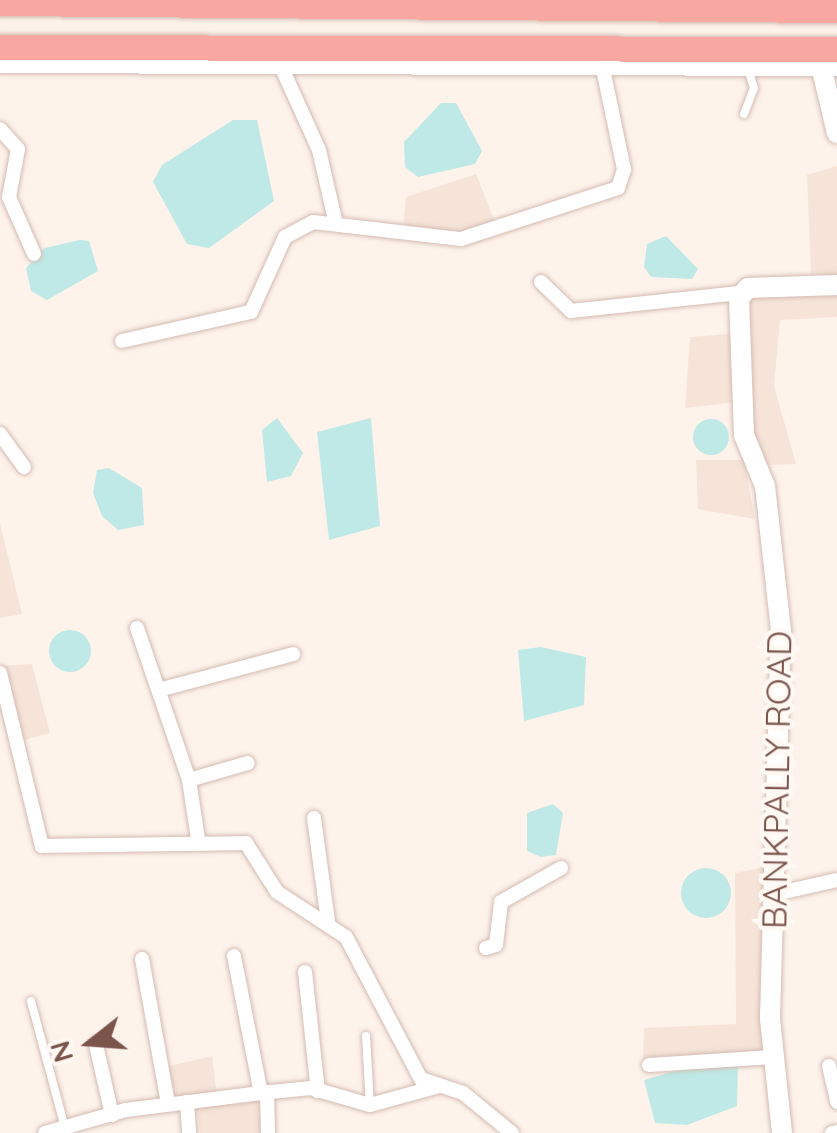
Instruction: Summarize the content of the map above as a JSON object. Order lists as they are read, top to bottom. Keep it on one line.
{"streets":{"street":["BANKPALLY ROAD"]},"north":"left"}
